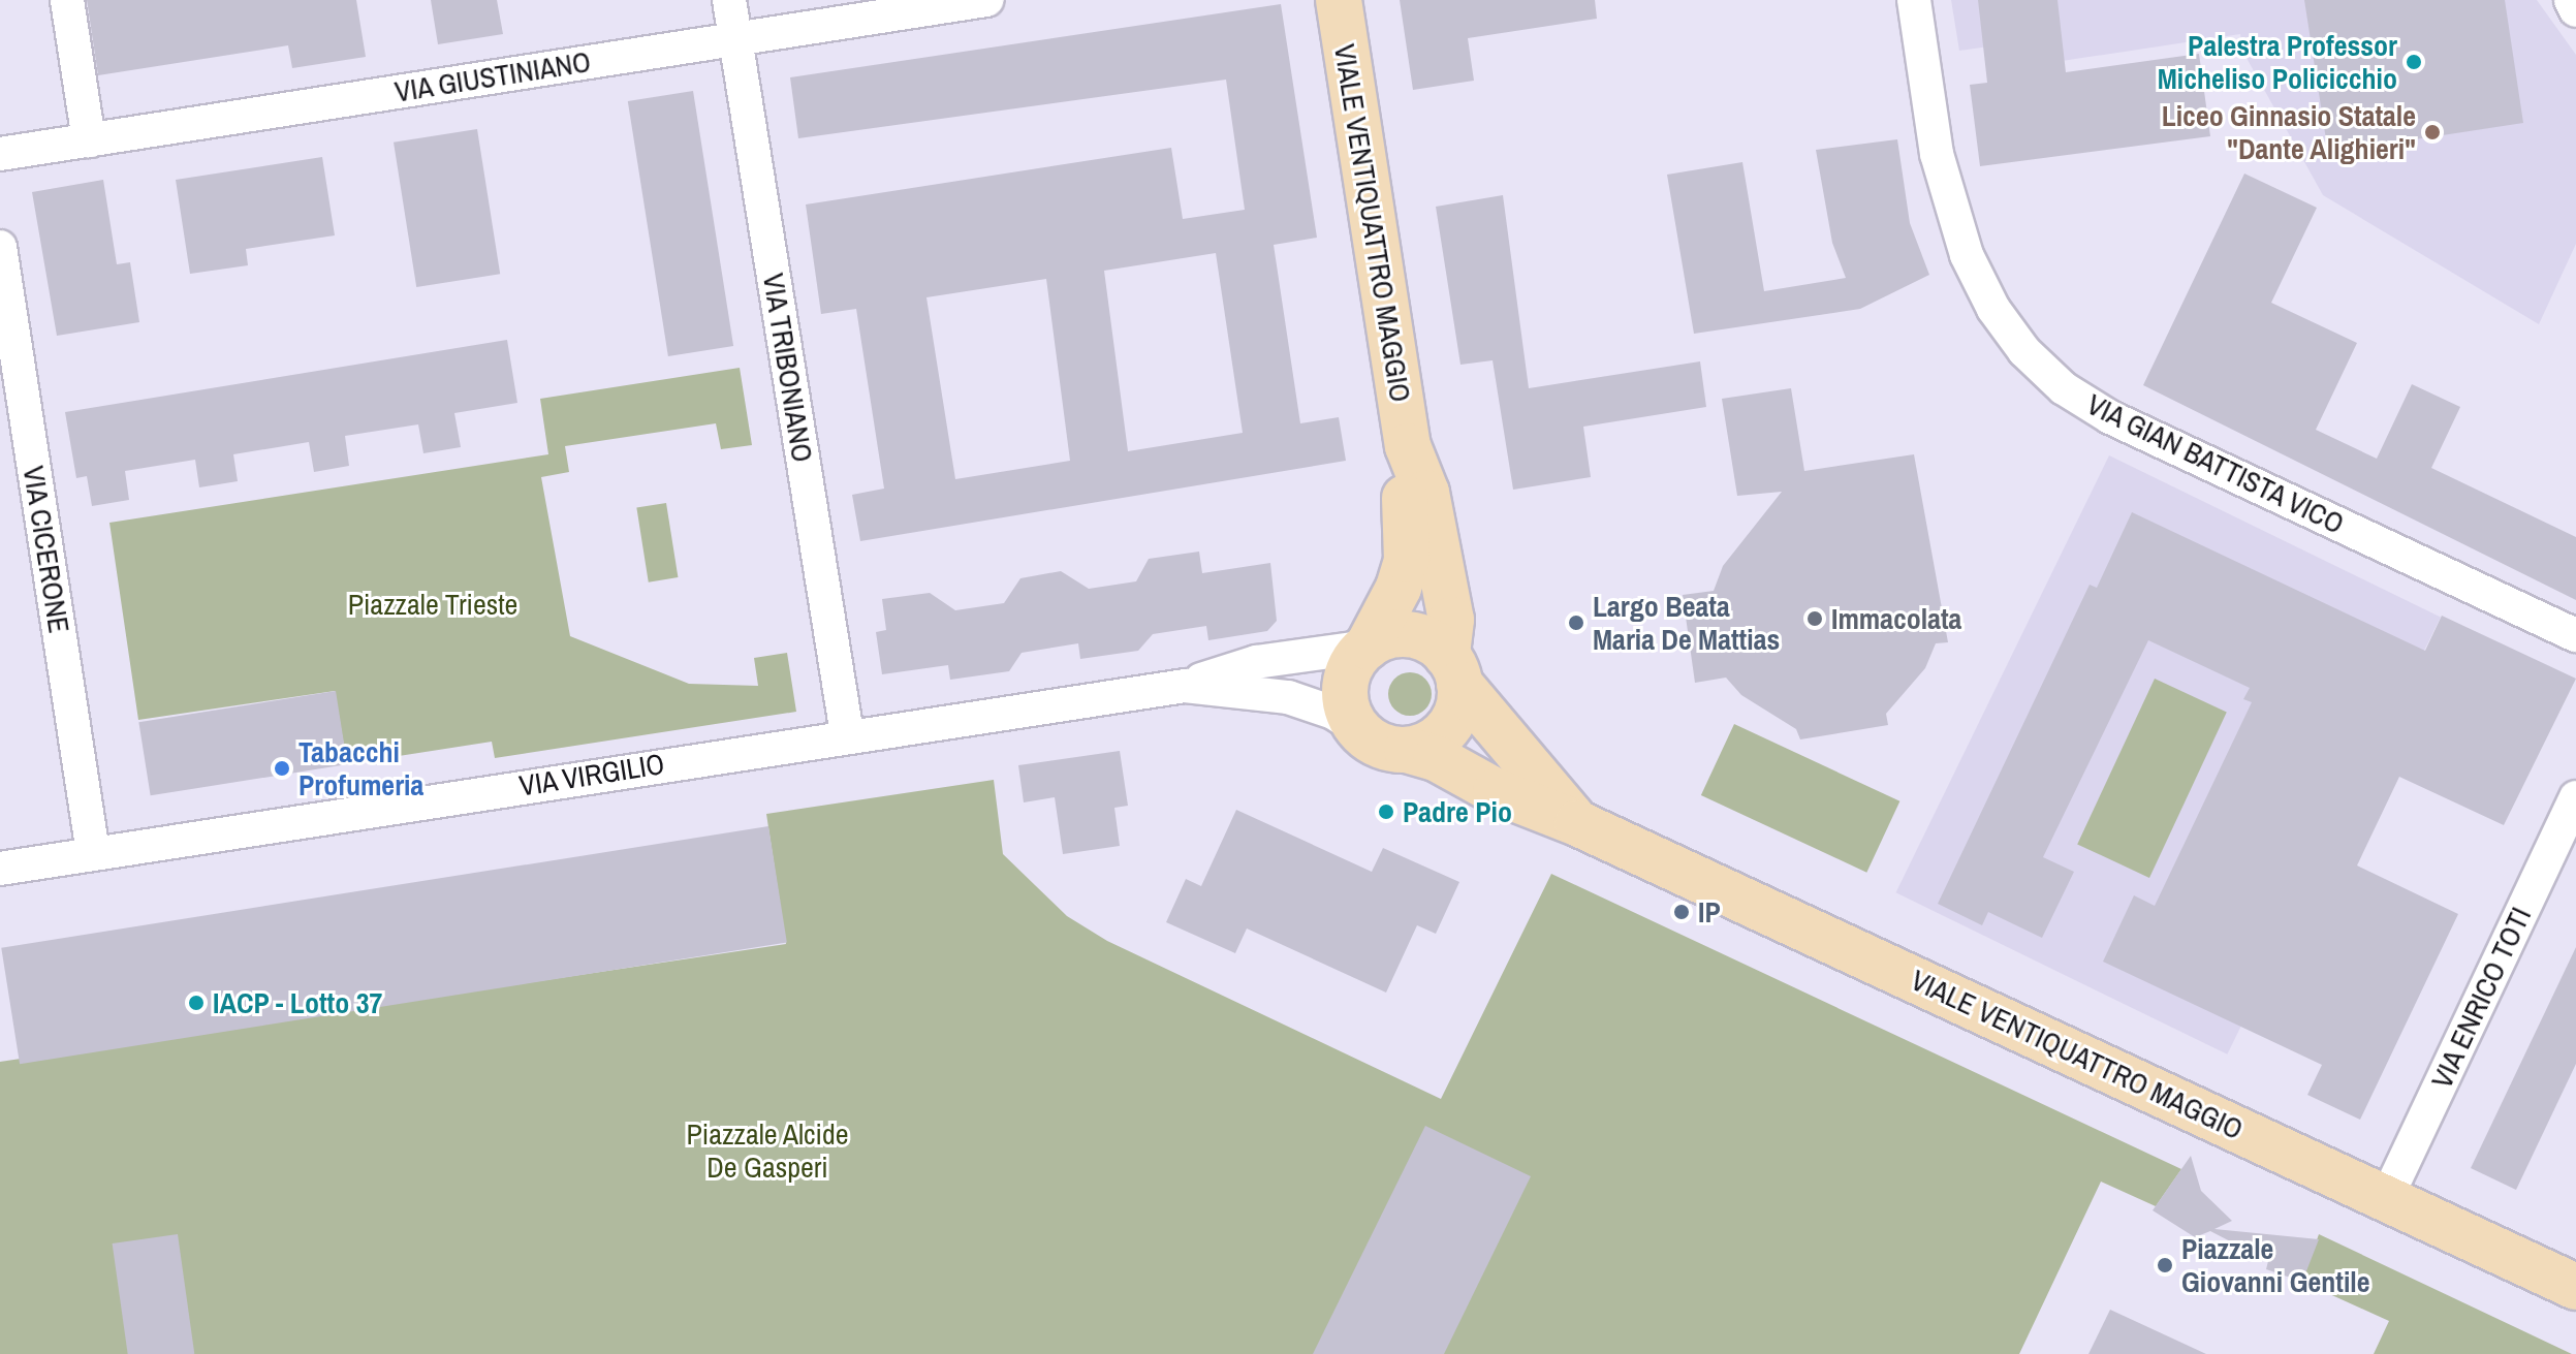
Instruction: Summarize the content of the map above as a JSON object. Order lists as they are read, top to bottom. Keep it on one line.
{"streets":{"main road":["VIALE VENTIQUATTRO MAGGIO"],"street":["VIA GIUSTINIANO","VIA TRIBONIANO","VIA GIAN BATTISTA VICO","VIA CICERONE","VIA VIRGILIO","VIA ENRICO TOTI"]},"crossings":[["VIA GIUSTINIANO","VIA TRIBONIANO"],["VIALE VENTIQUATTRO MAGGIO","VIA ENRICO TOTI"],["VIA TRIBONIANO","VIA VIRGILIO"],["VIA CICERONE","VIA VIRGILIO"]],"parks":["Piazzale Trieste","Piazzale Alcide De Gasperi"],"places":["Palestra Professor Micheliso Policicchio","Liceo Ginnasio Statale \"Dante Alighieri\"","Immacolata","Largo Beata Maria De Mattias","Tabacchi Profumeria","Padre Pio","IP","IACP - Lotto 37","Piazzale Giovanni Gentile"]}
